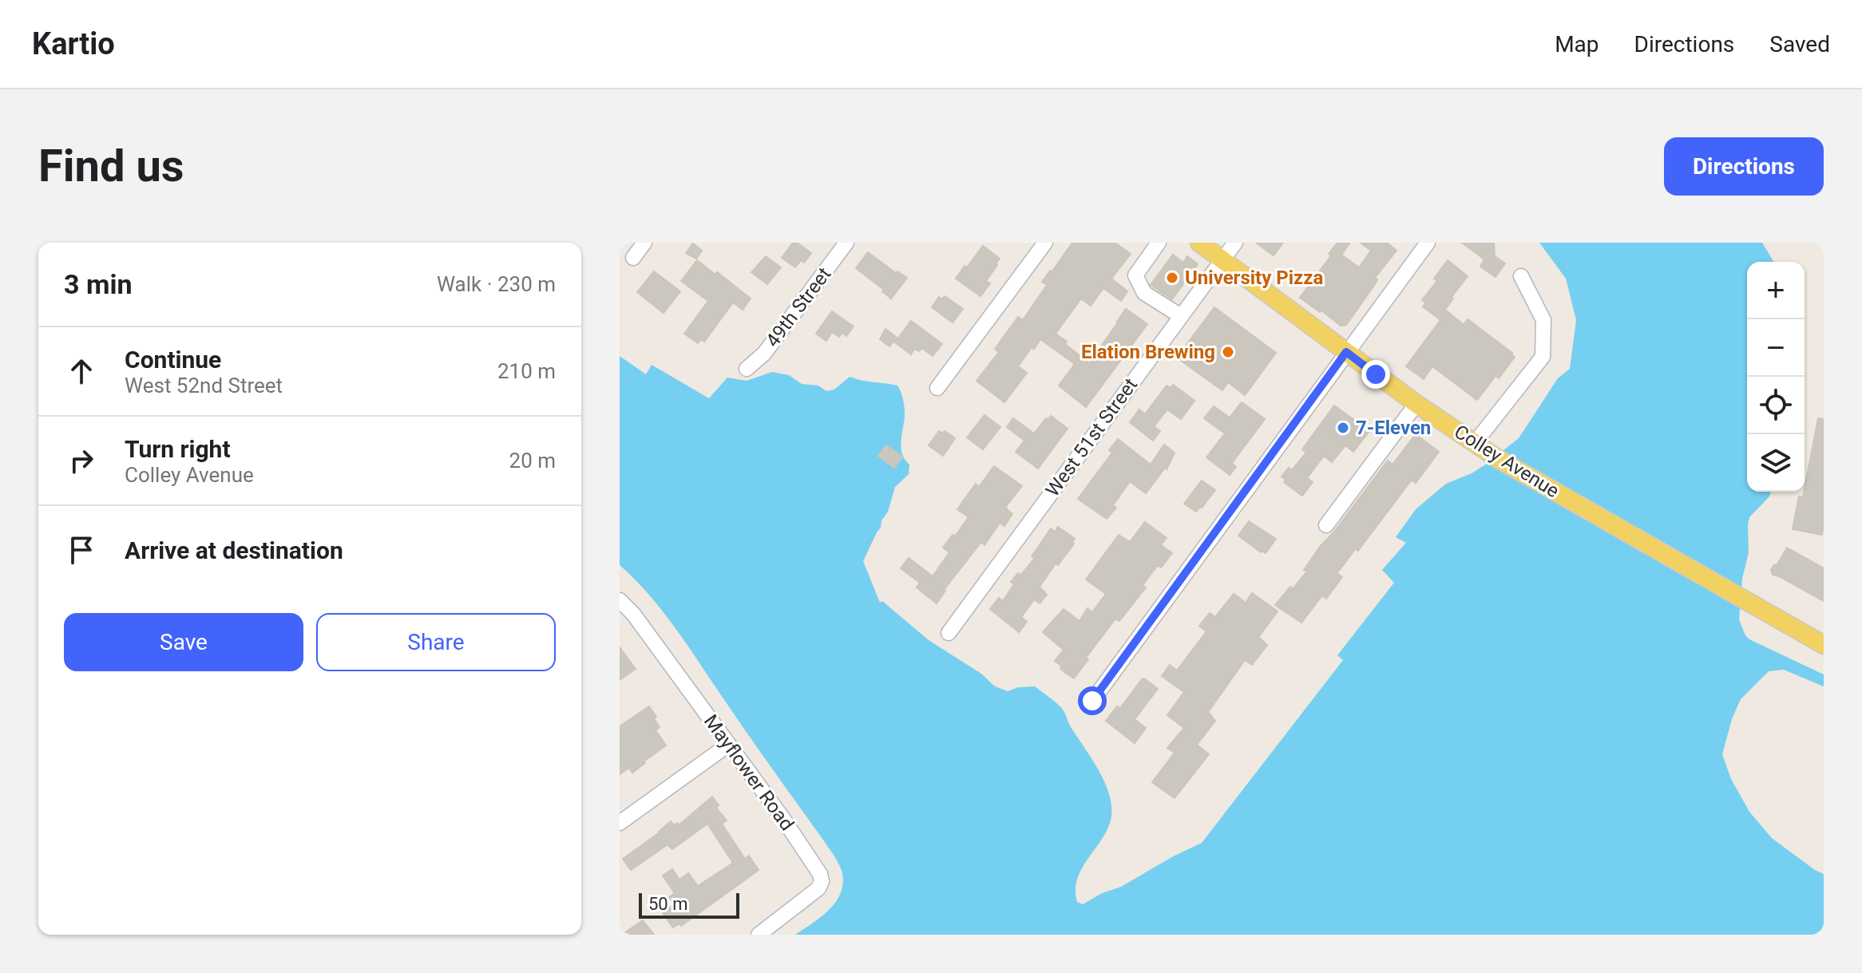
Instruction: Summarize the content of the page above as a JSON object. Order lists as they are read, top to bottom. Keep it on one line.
{"streets":{"main road":["Colley Avenue"],"street":["49th Street","West 51st Street","Mayflower Road"]},"crossings":[["West 51st Street","Colley Avenue"]],"places":["University Pizza","Elation Brewing","7-Eleven"],"scale_bar":"50 m","page":{"header":"Kartio","nav":["Map","Directions","Saved"],"buttons":["Directions",["Save","Share"]],"title":"Find us","heading":["3 min","Walk · 230 m"],"map_buttons":["+","−"],"list":[["Continue","West 52nd Street","210 m"],["Turn right","Colley Avenue","20 m"],"Arrive at destination"],"scale":"50 m"}}
